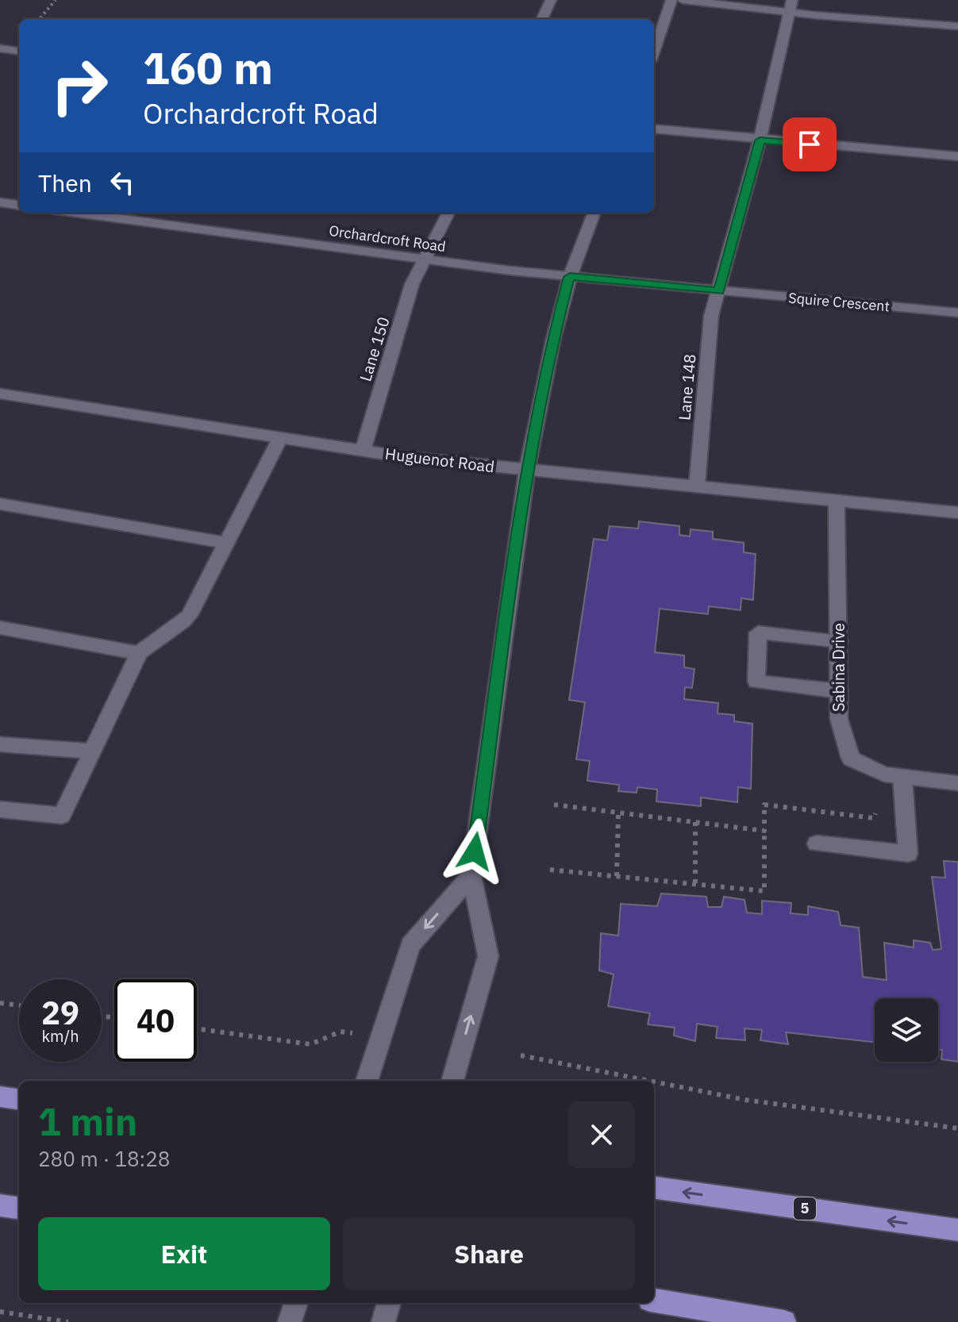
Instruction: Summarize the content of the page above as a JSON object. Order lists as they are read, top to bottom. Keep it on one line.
{"streets":{"main road":["5"],"street":["Orchardcroft Road","Squire Crescent","Lane 150","Lane 148","Huguenot Road","Sabina Drive"]},"crossings":[["Orchardcroft Road","Squire Crescent"],["Orchardcroft Road","Lane 150"],["Orchardcroft Road","Lane 148"],["Squire Crescent","Lane 148"],["Lane 150","Huguenot Road"],["Lane 148","Huguenot Road"],["Huguenot Road","Sabina Drive"]],"page":{"turn":["160 m","Orchardcroft Road"],"then":"Then","speed":"29 km/h","limit":"40","heading":["1 min","280 m · 18:28"],"buttons":["Exit","Share"]}}
